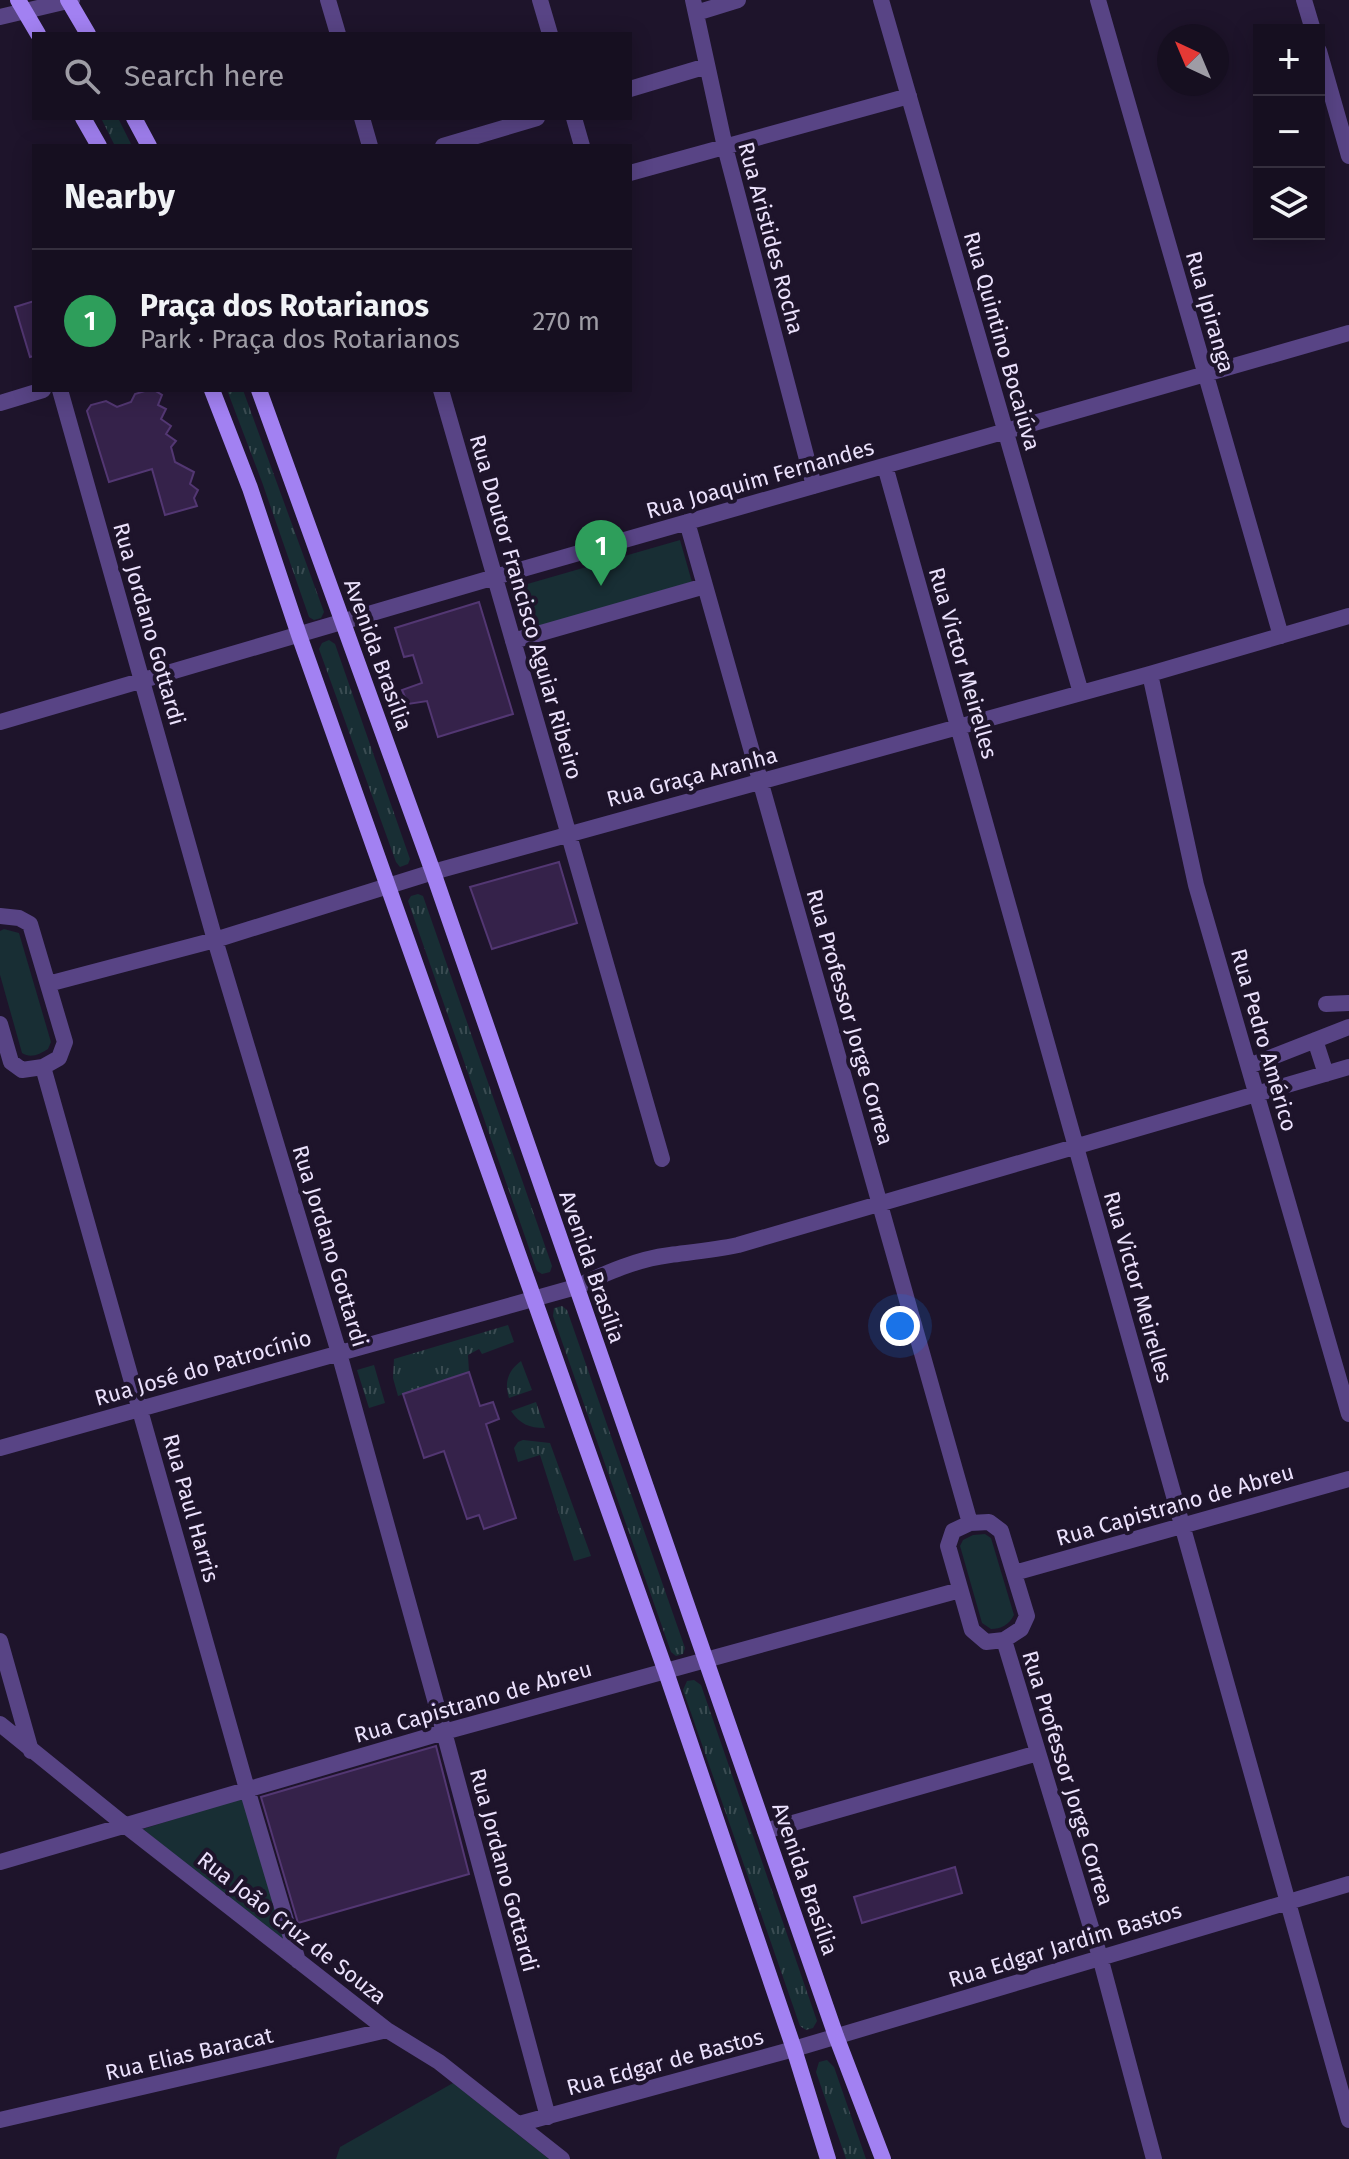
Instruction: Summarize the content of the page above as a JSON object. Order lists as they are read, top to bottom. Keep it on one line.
{"streets":{"main road":["Avenida Brasília"],"street":["Rua Aristides Rocha","Rua Ipiranga","Rua Quintino Bocaiúva","Rua Joaquim Fernandes","Rua Doutor Francisco Aguiar Ribeiro","Rua Jordano Gottardi","Rua Victor Meirelles","Rua Graça Aranha","Rua Professor Jorge Correa","Rua Pedro Américo","Rua José do Patrocínio","Rua Capistrano de Abreu","Rua Paul Harris","Rua João Cruz de Souza","Rua Edgar Jardim Bastos","Rua Elias Baracat","Rua Edgar de Bastos"]},"crossings":[["Rua Aristides Rocha","Rua Joaquim Fernandes"],["Rua Ipiranga","Rua Joaquim Fernandes"],["Rua Ipiranga","Rua Graça Aranha"],["Rua Quintino Bocaiúva","Rua Joaquim Fernandes"],["Rua Quintino Bocaiúva","Rua Graça Aranha"],["Rua Joaquim Fernandes","Rua Doutor Francisco Aguiar Ribeiro"],["Rua Joaquim Fernandes","Rua Jordano Gottardi"],["Rua Joaquim Fernandes","Avenida Brasília"],["Rua Joaquim Fernandes","Rua Victor Meirelles"],["Rua Joaquim Fernandes","Rua Professor Jorge Correa"],["Rua Doutor Francisco Aguiar Ribeiro","Rua Graça Aranha"],["Rua Jordano Gottardi","Rua Graça Aranha"],["Rua Jordano Gottardi","Rua José do Patrocínio"],["Rua Jordano Gottardi","Rua Capistrano de Abreu"],["Rua Jordano Gottardi","Rua Edgar de Bastos"],["Avenida Brasília","Rua Graça Aranha"],["Avenida Brasília","Rua José do Patrocínio"],["Avenida Brasília","Rua Capistrano de Abreu"],["Avenida Brasília","Rua Edgar Jardim Bastos"],["Rua Victor Meirelles","Rua Graça Aranha"],["Rua Victor Meirelles","Rua José do Patrocínio"],["Rua Victor Meirelles","Rua Capistrano de Abreu"],["Rua Victor Meirelles","Rua Edgar Jardim Bastos"],["Rua Graça Aranha","Rua Professor Jorge Correa"],["Rua Graça Aranha","Rua Pedro Américo"],["Rua Professor Jorge Correa","Rua José do Patrocínio"],["Rua Professor Jorge Correa","Rua Capistrano de Abreu"],["Rua Professor Jorge Correa","Rua Edgar Jardim Bastos"],["Rua José do Patrocínio","Rua Paul Harris"],["Rua Capistrano de Abreu","Rua Paul Harris"],["Rua Capistrano de Abreu","Rua João Cruz de Souza"],["Rua Paul Harris","Rua João Cruz de Souza"],["Rua João Cruz de Souza","Rua Elias Baracat"],["Rua João Cruz de Souza","Rua Edgar de Bastos"],["Rua Edgar Jardim Bastos","Rua Edgar de Bastos"]],"north":"top left","page":{"map_buttons":["+","−"],"search":"Search here","heading":"Nearby","list":[{"mark":"1","name":"Praça dos Rotarianos","note":"Park · Praça dos Rotarianos","value":"270 m"}],"pins":"1"}}
